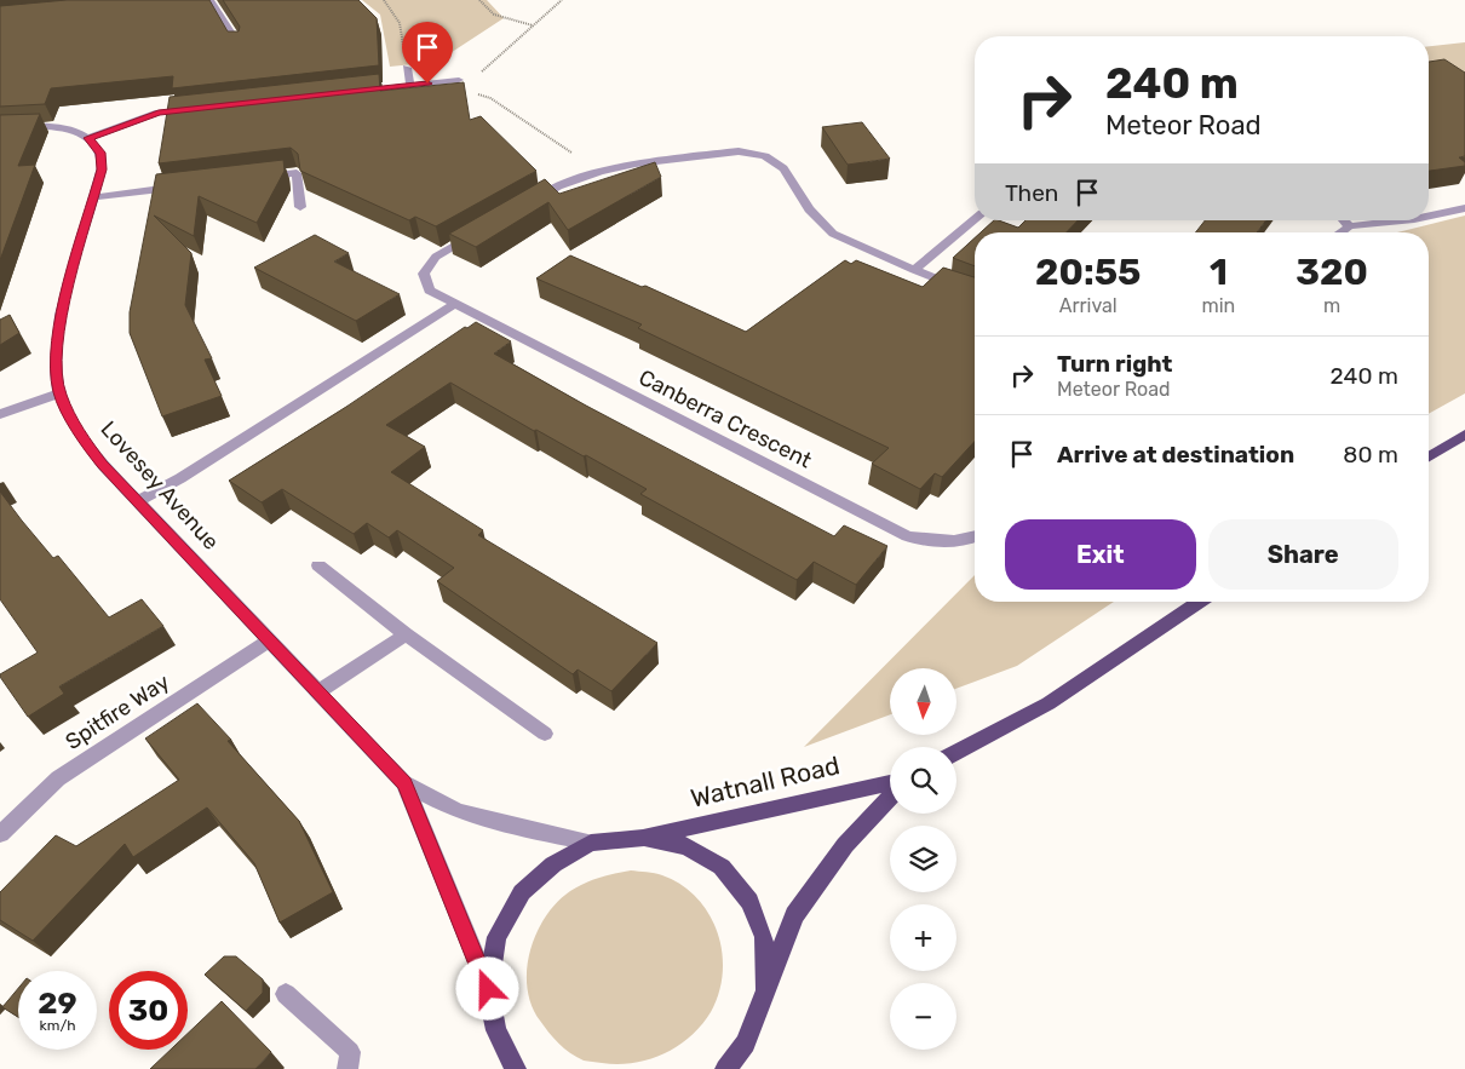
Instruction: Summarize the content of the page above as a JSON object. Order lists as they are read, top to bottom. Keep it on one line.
{"streets":{"main road":["Watnall Road"],"street":["Canberra Crescent","Lovesey Avenue","Spitfire Way"]},"crossings":[["Lovesey Avenue","Spitfire Way"],["Lovesey Avenue","Watnall Road"]],"north":"bottom","page":{"turn":["240 m","Meteor Road"],"then":"Then","eta":["20:55","Arrival","1","min","320","m"],"list":[{"name":"Turn right","note":"Meteor Road","value":"240 m"},{"name":"Arrive at destination","value":"80 m"}],"buttons":["Exit","Share"],"map_buttons":["+","−"],"speed":"29 km/h","limit":"30"}}
